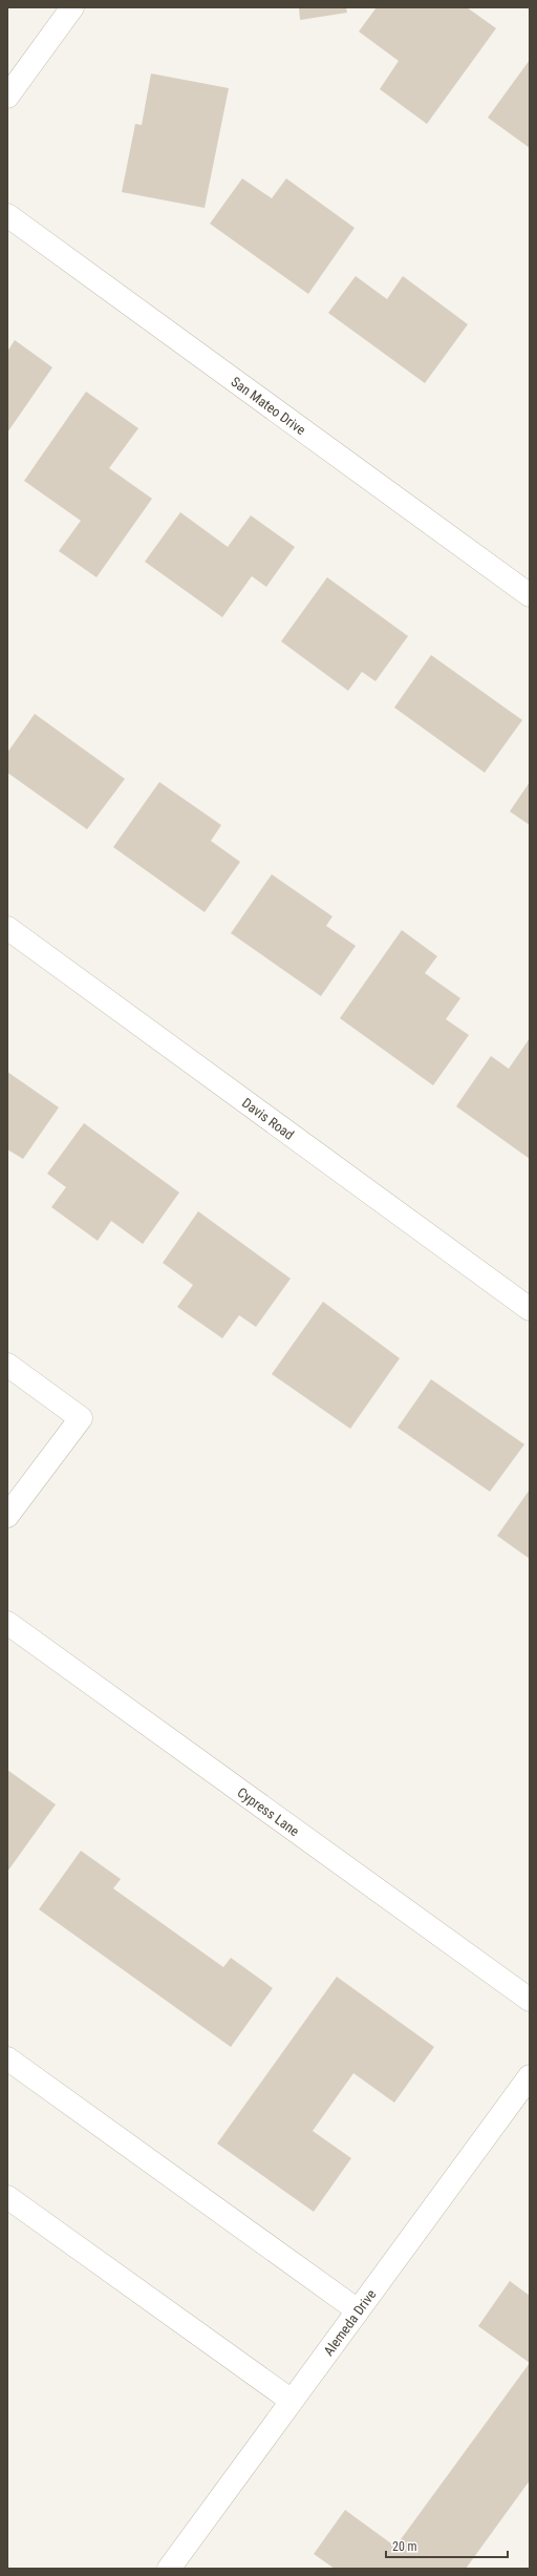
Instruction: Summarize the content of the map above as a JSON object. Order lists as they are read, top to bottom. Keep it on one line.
{"streets":{"street":["San Mateo Drive","Davis Road","Cypress Lane","Alemeda Drive"]},"scale_bar":"20 m"}
